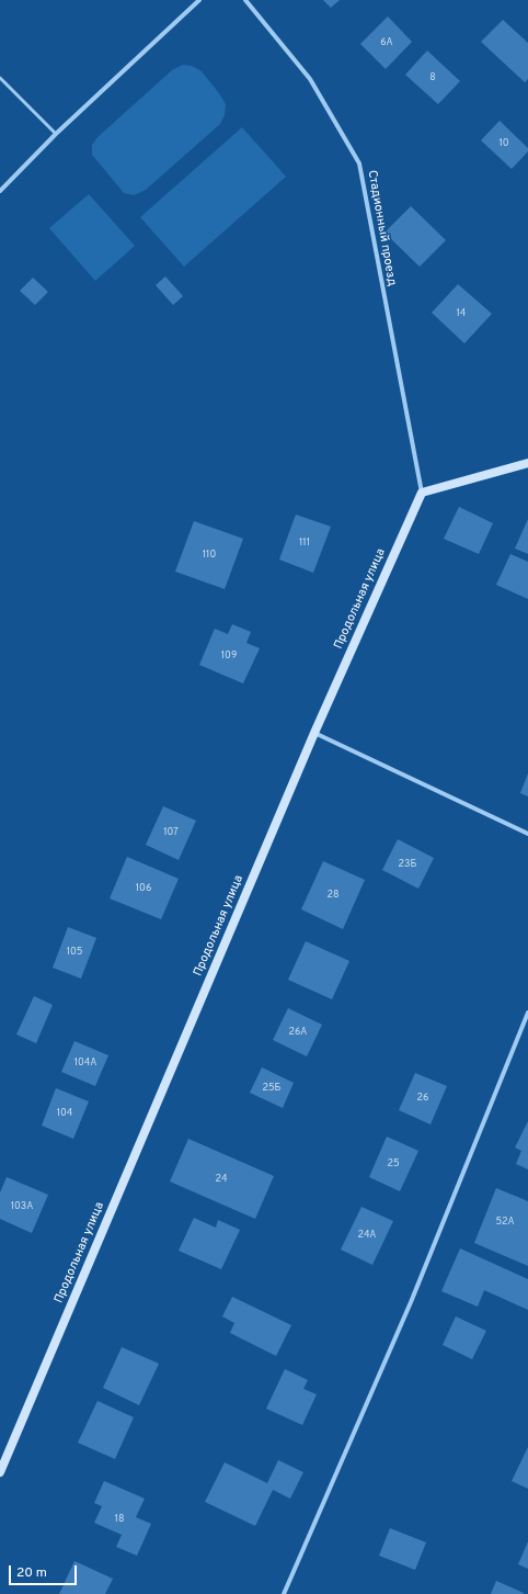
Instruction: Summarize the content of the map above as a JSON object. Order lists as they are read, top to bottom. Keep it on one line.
{"streets":{"street":["Стадионный проезд","Продольная улица"]},"crossings":[["Стадионный проезд","Продольная улица"]],"house_numbers":["6А","8","10","14","111","110","109","107","23Б","106","28","105","26А","104А","25Б","26","104","25","24","103А","52А","24А","18"],"scale_bar":"20 m"}
